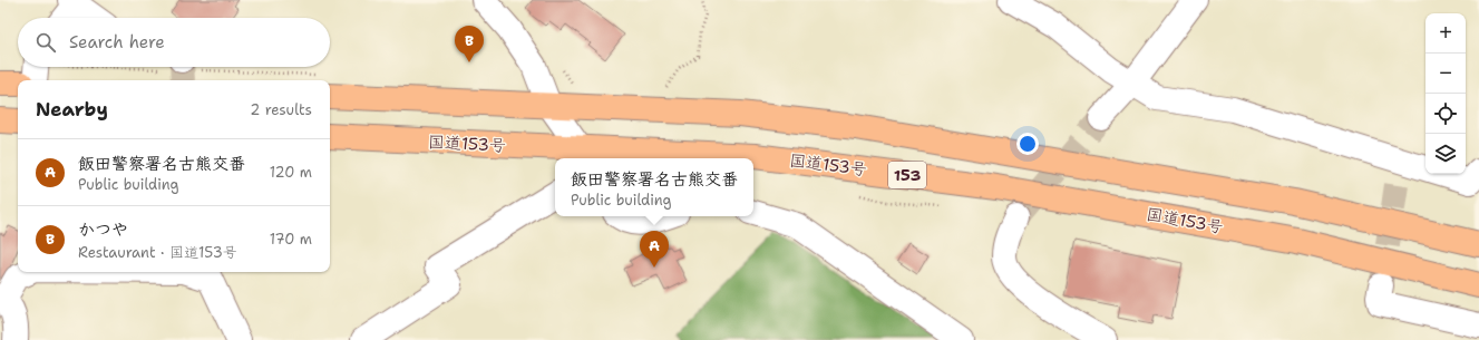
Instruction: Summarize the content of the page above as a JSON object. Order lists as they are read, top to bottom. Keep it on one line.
{"streets":{"highway":["国道153号","153"]},"page":{"map_buttons":["+","−"],"search":"Search here","pins":["B","A"],"heading":["Nearby","2 results"],"list":[{"mark":"A","name":"飯田警察署名古熊交番","note":"Public building","value":"120 m"},{"mark":"B","name":"かつや","note":"Restaurant · 国道153号","value":"170 m"}],"popup":["飯田警察署名古熊交番","Public building"]}}
